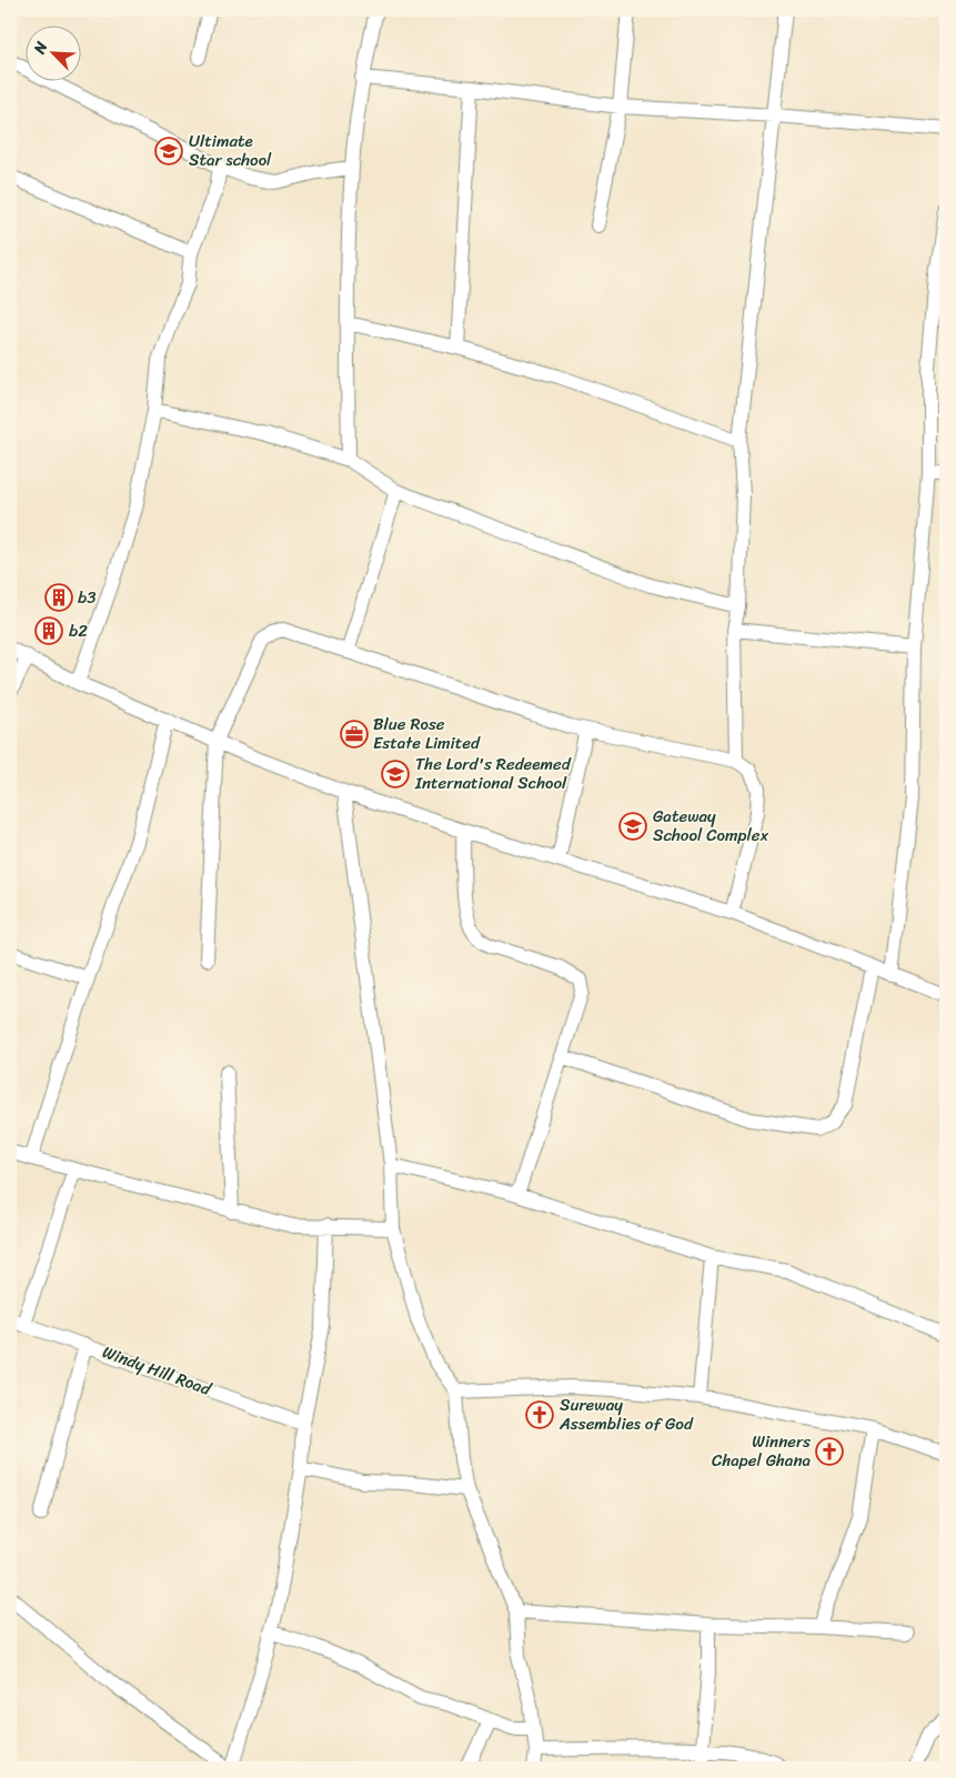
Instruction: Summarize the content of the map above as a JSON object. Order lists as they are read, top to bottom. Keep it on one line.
{"streets":{"street":["Windy Hill Road"]},"places":{"school or university":["Ultimate Star school","The Lord's Redeemed International School","Gateway School Complex"],"building":["b3","b2"],"office":["Blue Rose Estate Limited"],"church":["Sureway Assemblies of God","Winners Chapel Ghana"]},"north":"top left"}
